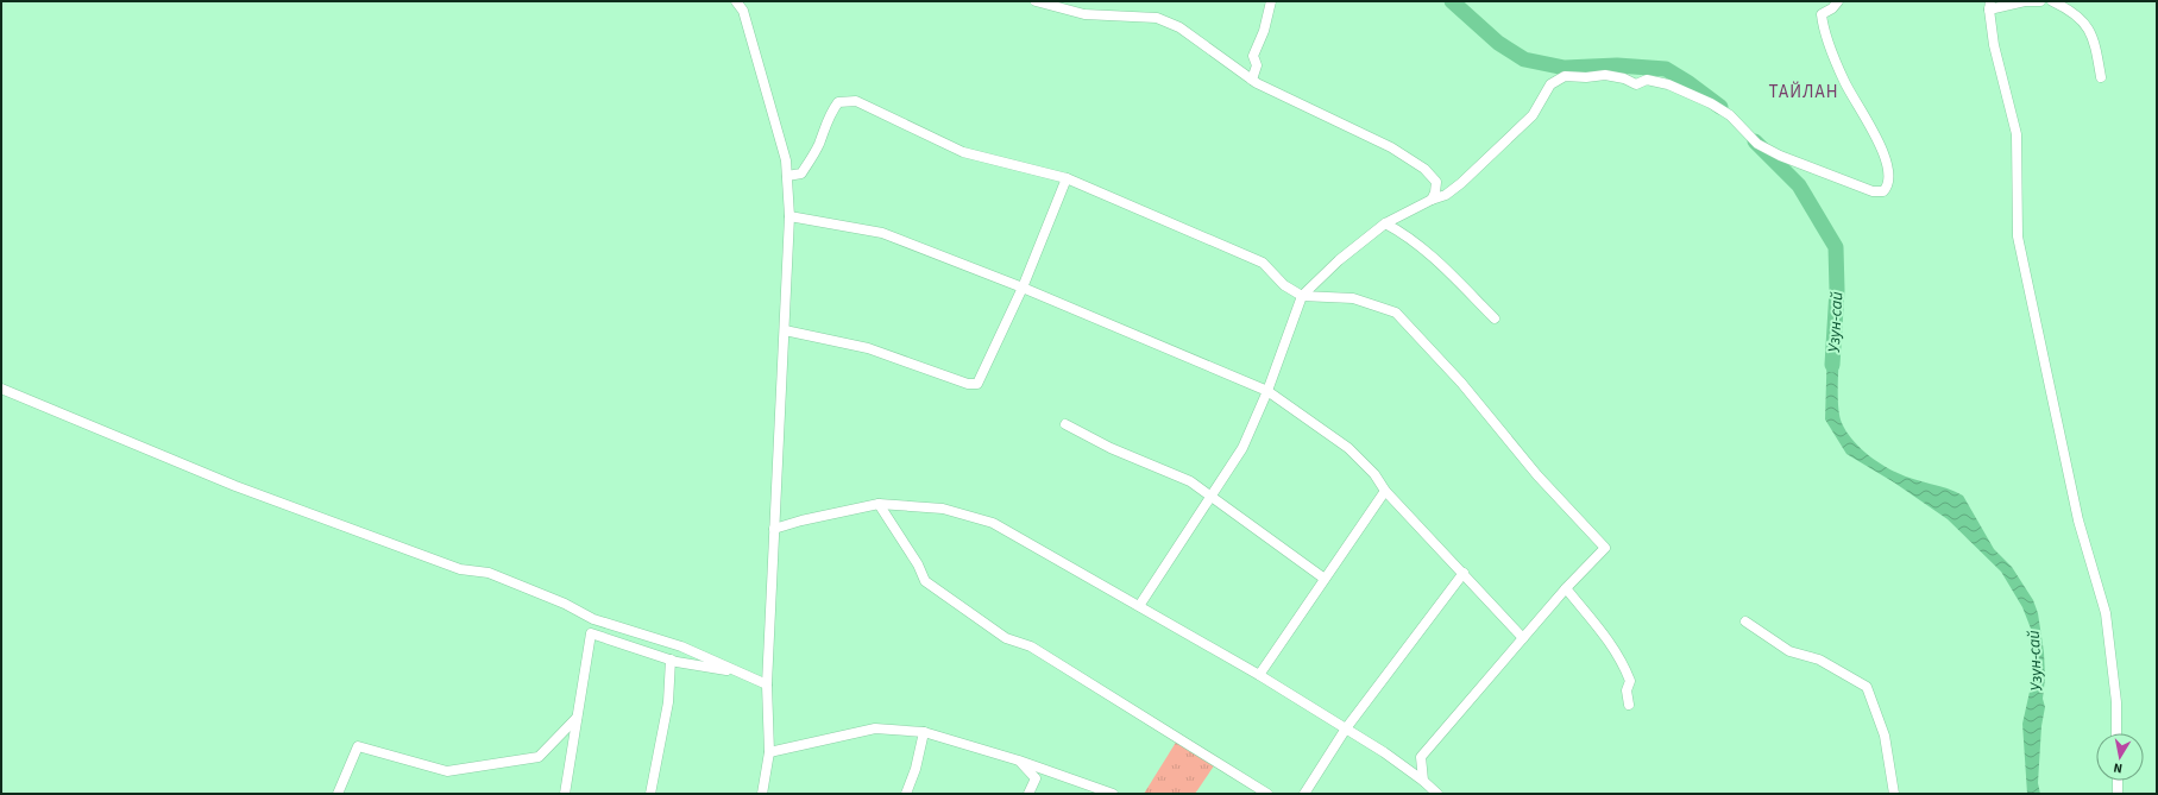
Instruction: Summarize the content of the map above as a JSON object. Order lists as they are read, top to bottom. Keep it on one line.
{"districts":["ТАЙЛАН"],"water":["Узун-сай"],"north":"bottom"}
